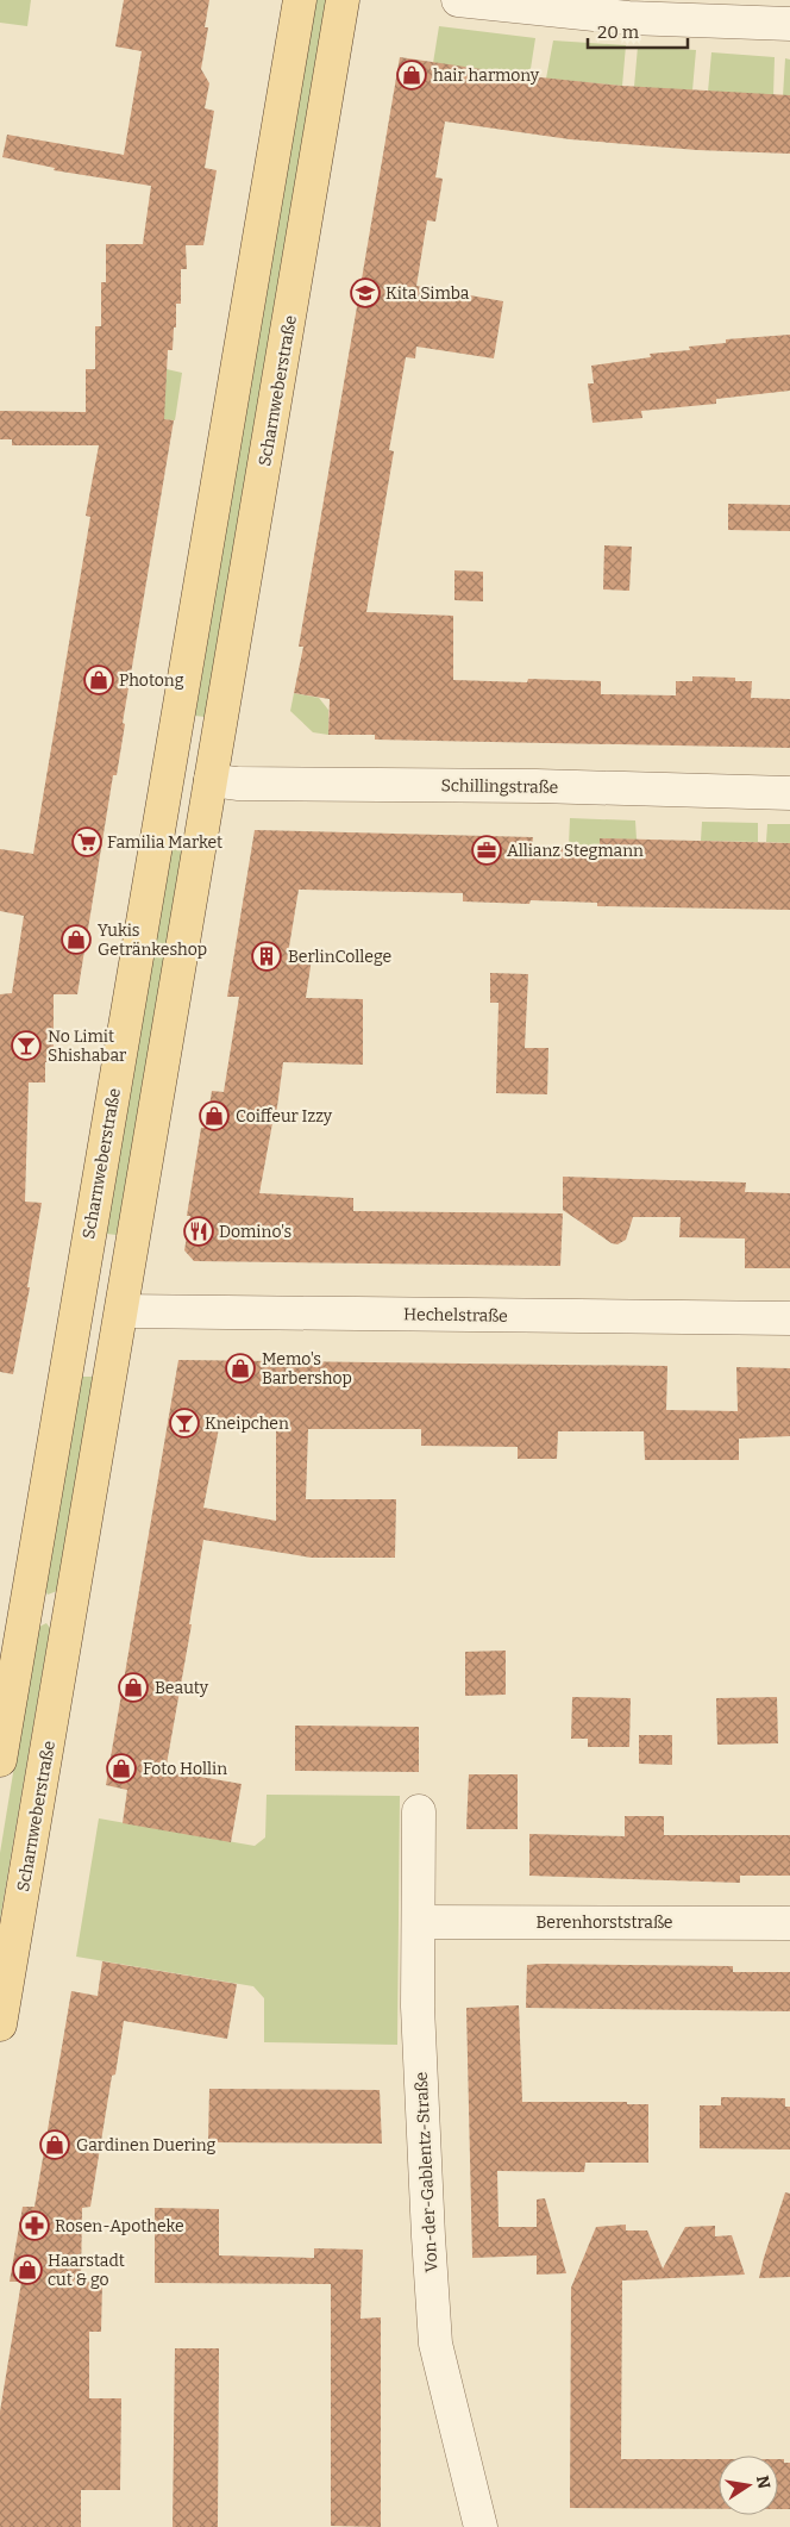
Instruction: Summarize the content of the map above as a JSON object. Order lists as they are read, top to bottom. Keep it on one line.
{"streets":{"main road":["Scharnweberstraße"],"street":["Schillingstraße","Hechelstraße","Berenhorststraße","Von-der-Gablentz-Straße"]},"crossings":[["Scharnweberstraße","Schillingstraße"],["Scharnweberstraße","Hechelstraße"],["Berenhorststraße","Von-der-Gablentz-Straße"]],"places":{"shop":["hair harmony","Photong","Yukis Getränkeshop","Coiffeur Izzy","Memo's Barbershop","Beauty","Foto Hollin","Gardinen Duering","Haarstadt cut & go"],"school or university":["Kita Simba"],"supermarket":["Familia Market"],"office":["Allianz Stegmann"],"building":["BerlinCollege"],"bar":["No Limit Shishabar","Kneipchen"],"restaurant":["Domino's"],"pharmacy":["Rosen-Apotheke"]},"scale_bar":"20 m","north":"right"}
